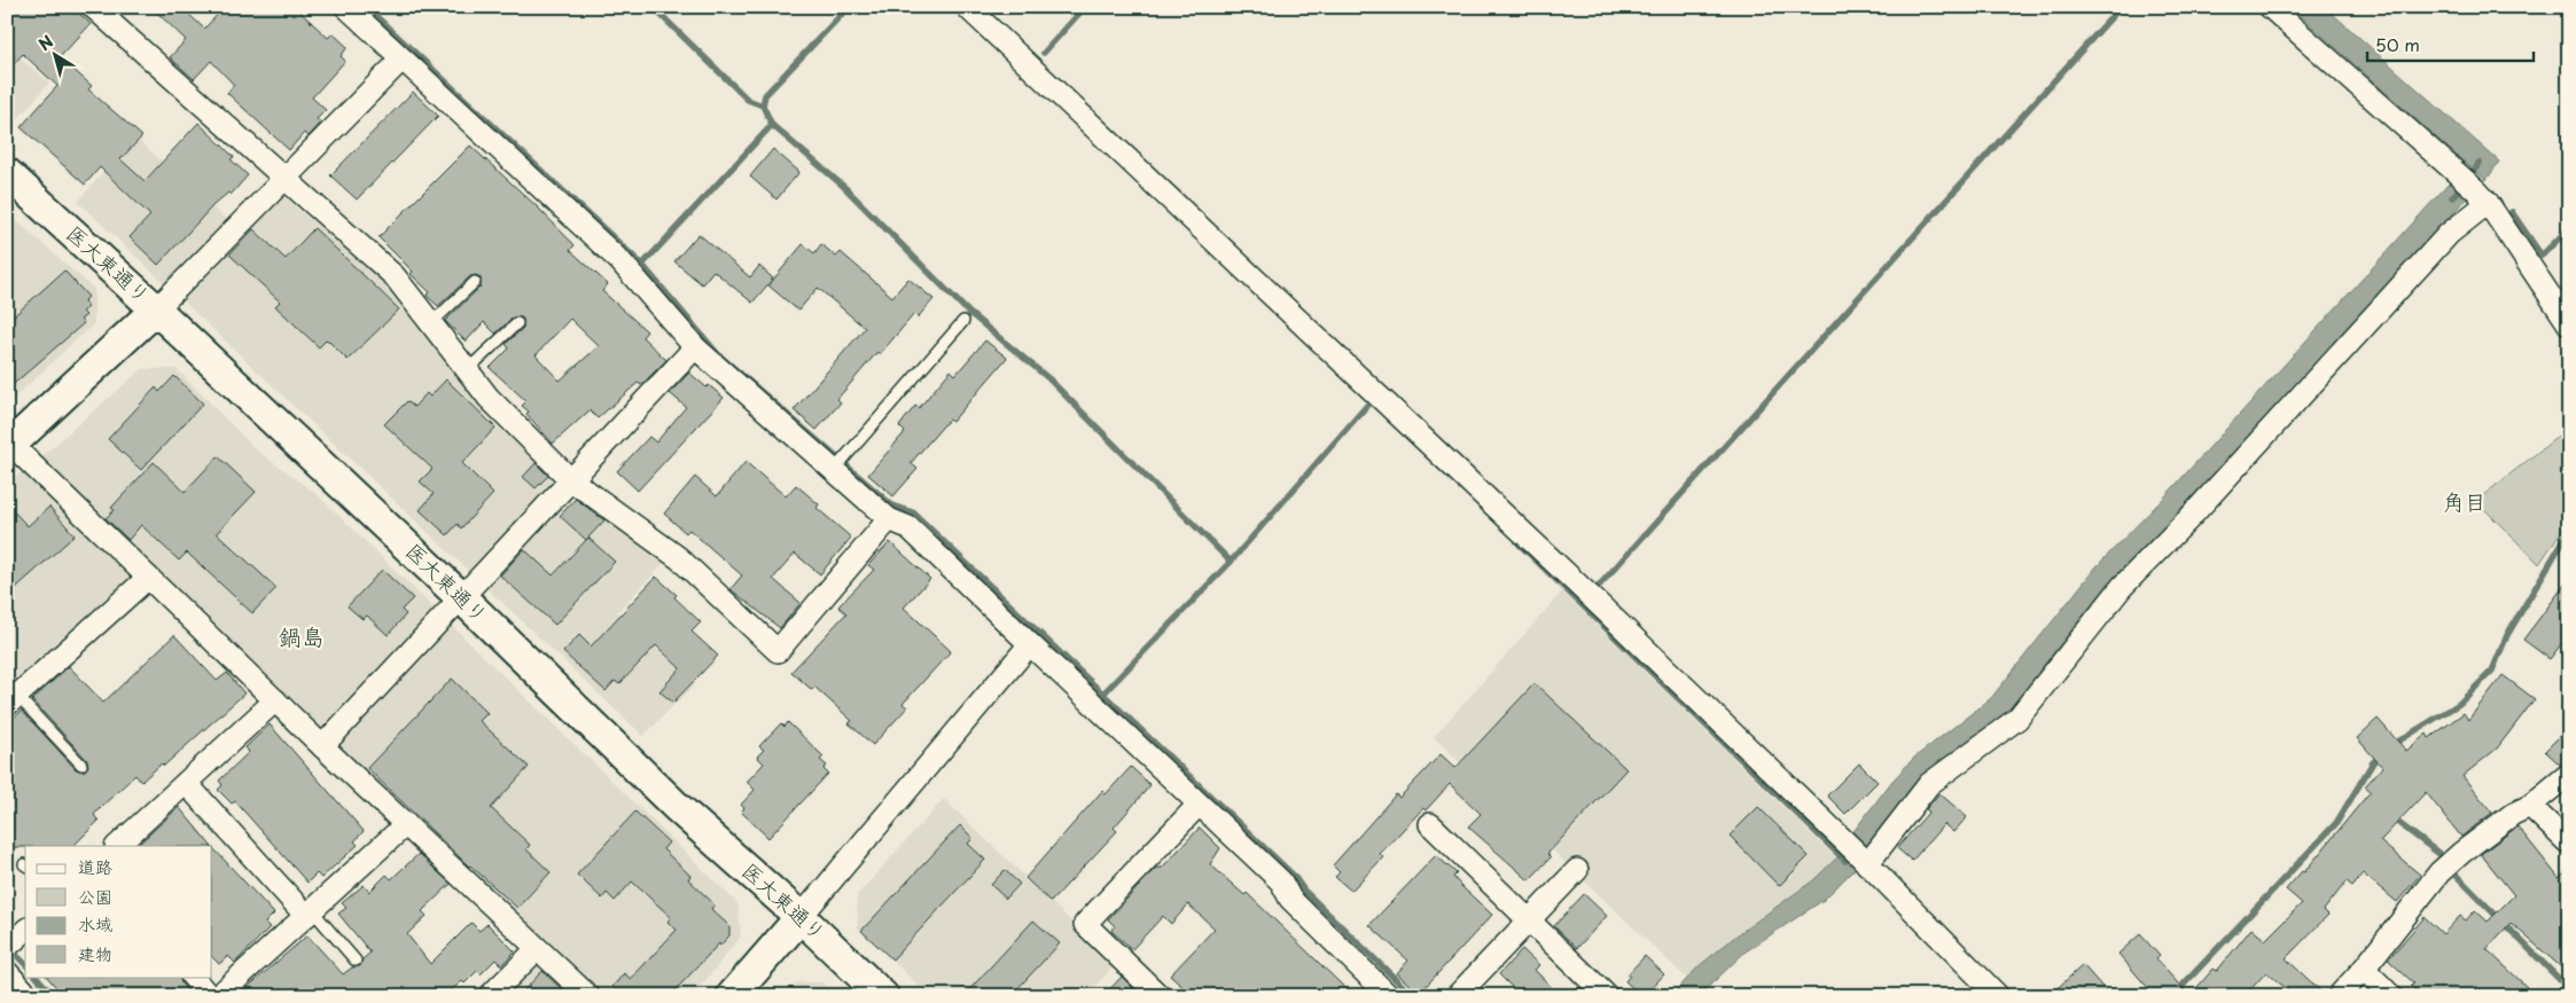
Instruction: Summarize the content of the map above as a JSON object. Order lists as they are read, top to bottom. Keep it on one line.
{"streets":{"street":["医大東通り"]},"districts":["角目","鍋島"],"legend":["道路","公園","水域","建物"],"scale_bar":"50 m","north":"top left"}
